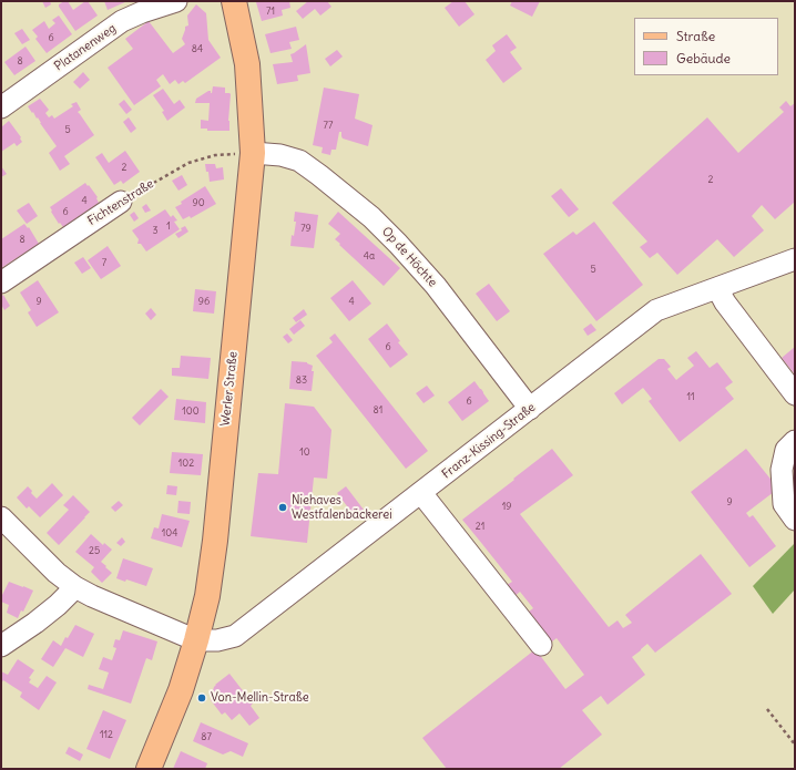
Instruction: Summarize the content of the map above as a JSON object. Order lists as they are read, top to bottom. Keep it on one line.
{"streets":{"main road":["Werler Straße"],"street":["Platanenweg","Fichtenstraße","Op de Höchte","Franz-Kissing-Straße"]},"crossings":[["Fichtenstraße","Op de Höchte"],["Fichtenstraße","Werler Straße"],["Op de Höchte","Werler Straße"],["Op de Höchte","Franz-Kissing-Straße"],["Werler Straße","Franz-Kissing-Straße"]],"places":["Niehaves Westfalenbäckerei","Von-Mellin-Straße"],"house_numbers":["71","6","84","8","77","5","2","2","4","90","6","1","79","3","8","4a","7","5","9","96","4","6","83","11","6","81","100","10","102","9","19","21","104","25","112","87"],"legend":["Straße","Gebäude"]}
